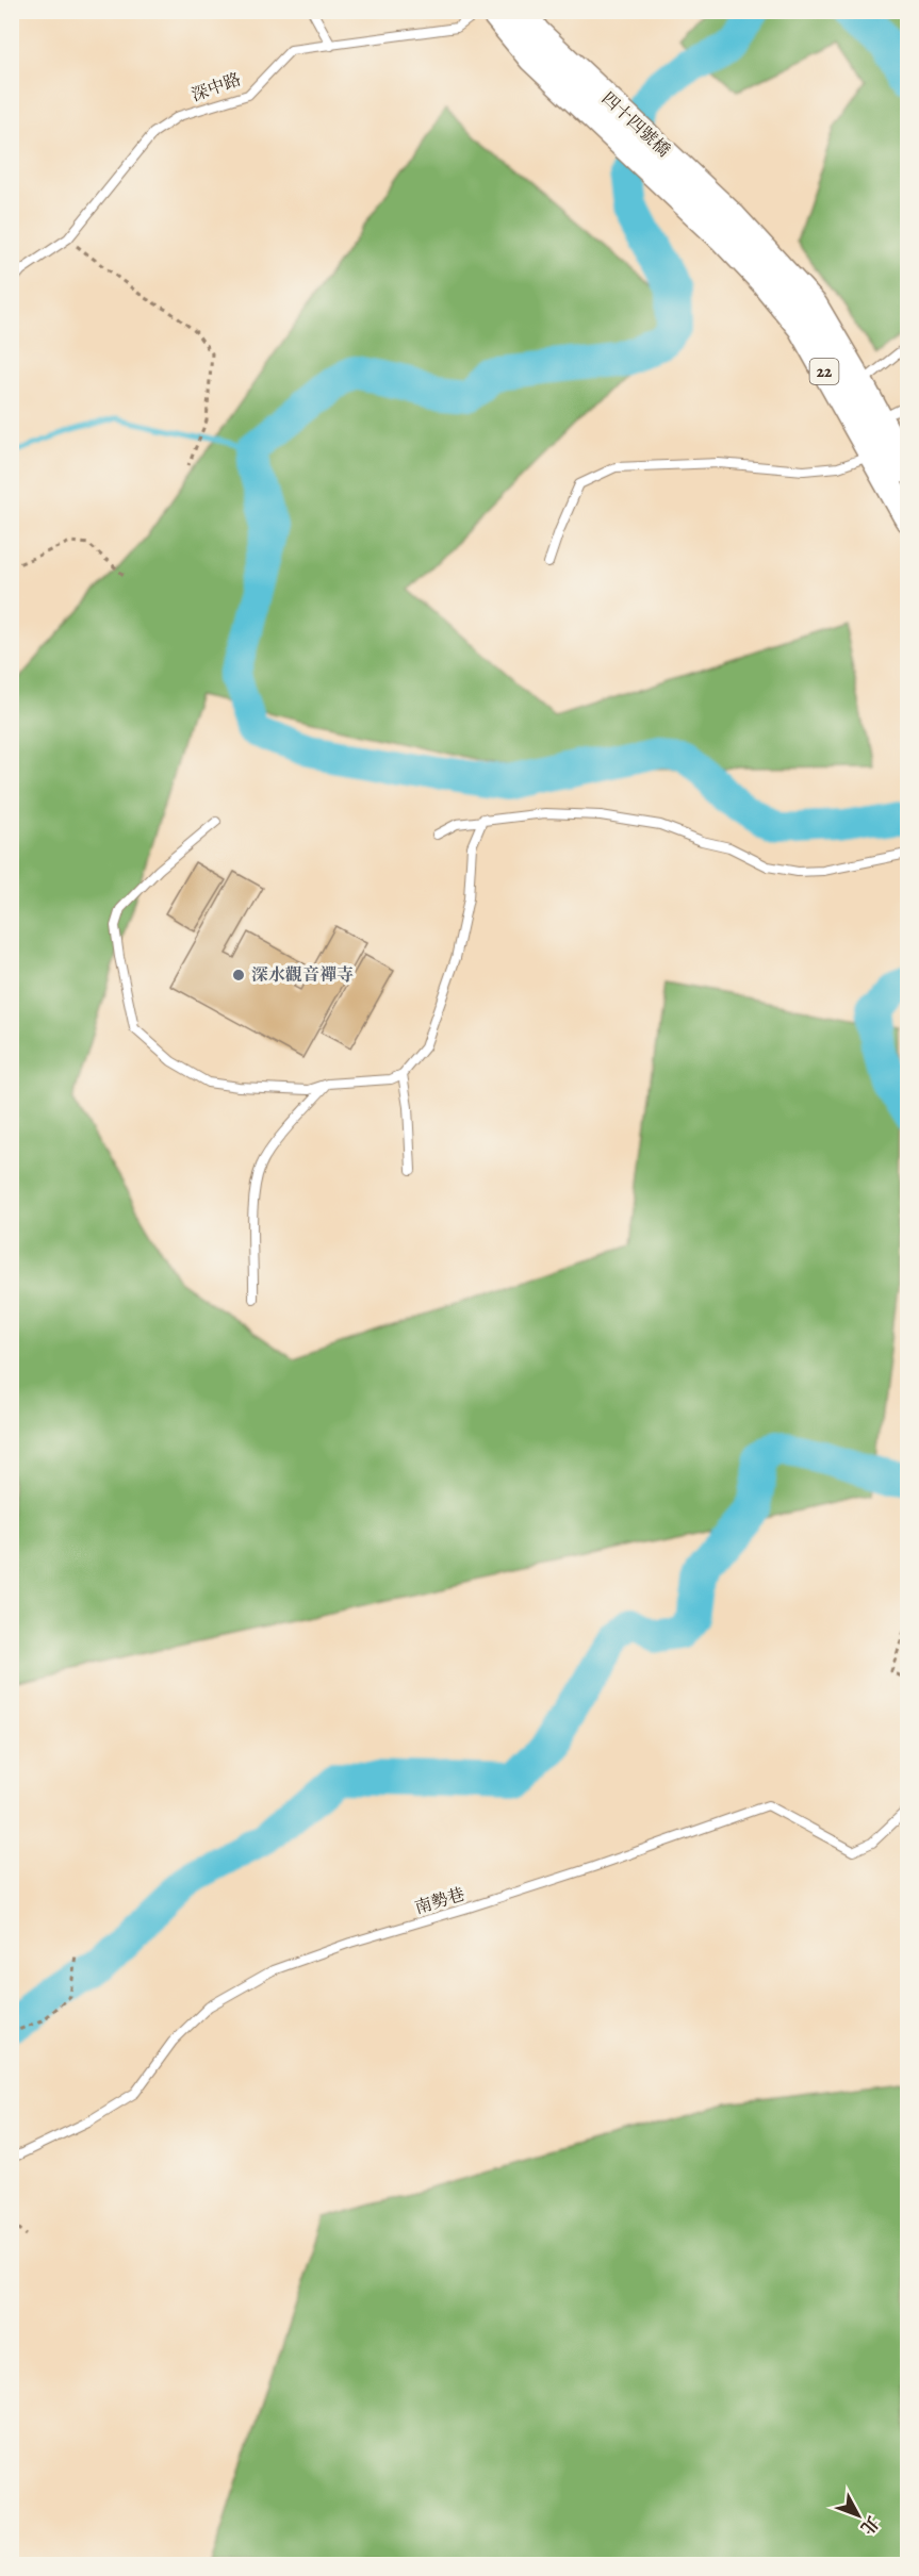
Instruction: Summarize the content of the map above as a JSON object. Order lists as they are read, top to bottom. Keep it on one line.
{"streets":{"main road":["四十四號橋","22"],"lane":["深中路","南勢巷"]},"crossings":[["四十四號橋","22"]],"places":["深水觀音禪寺"],"north":"bottom right"}
